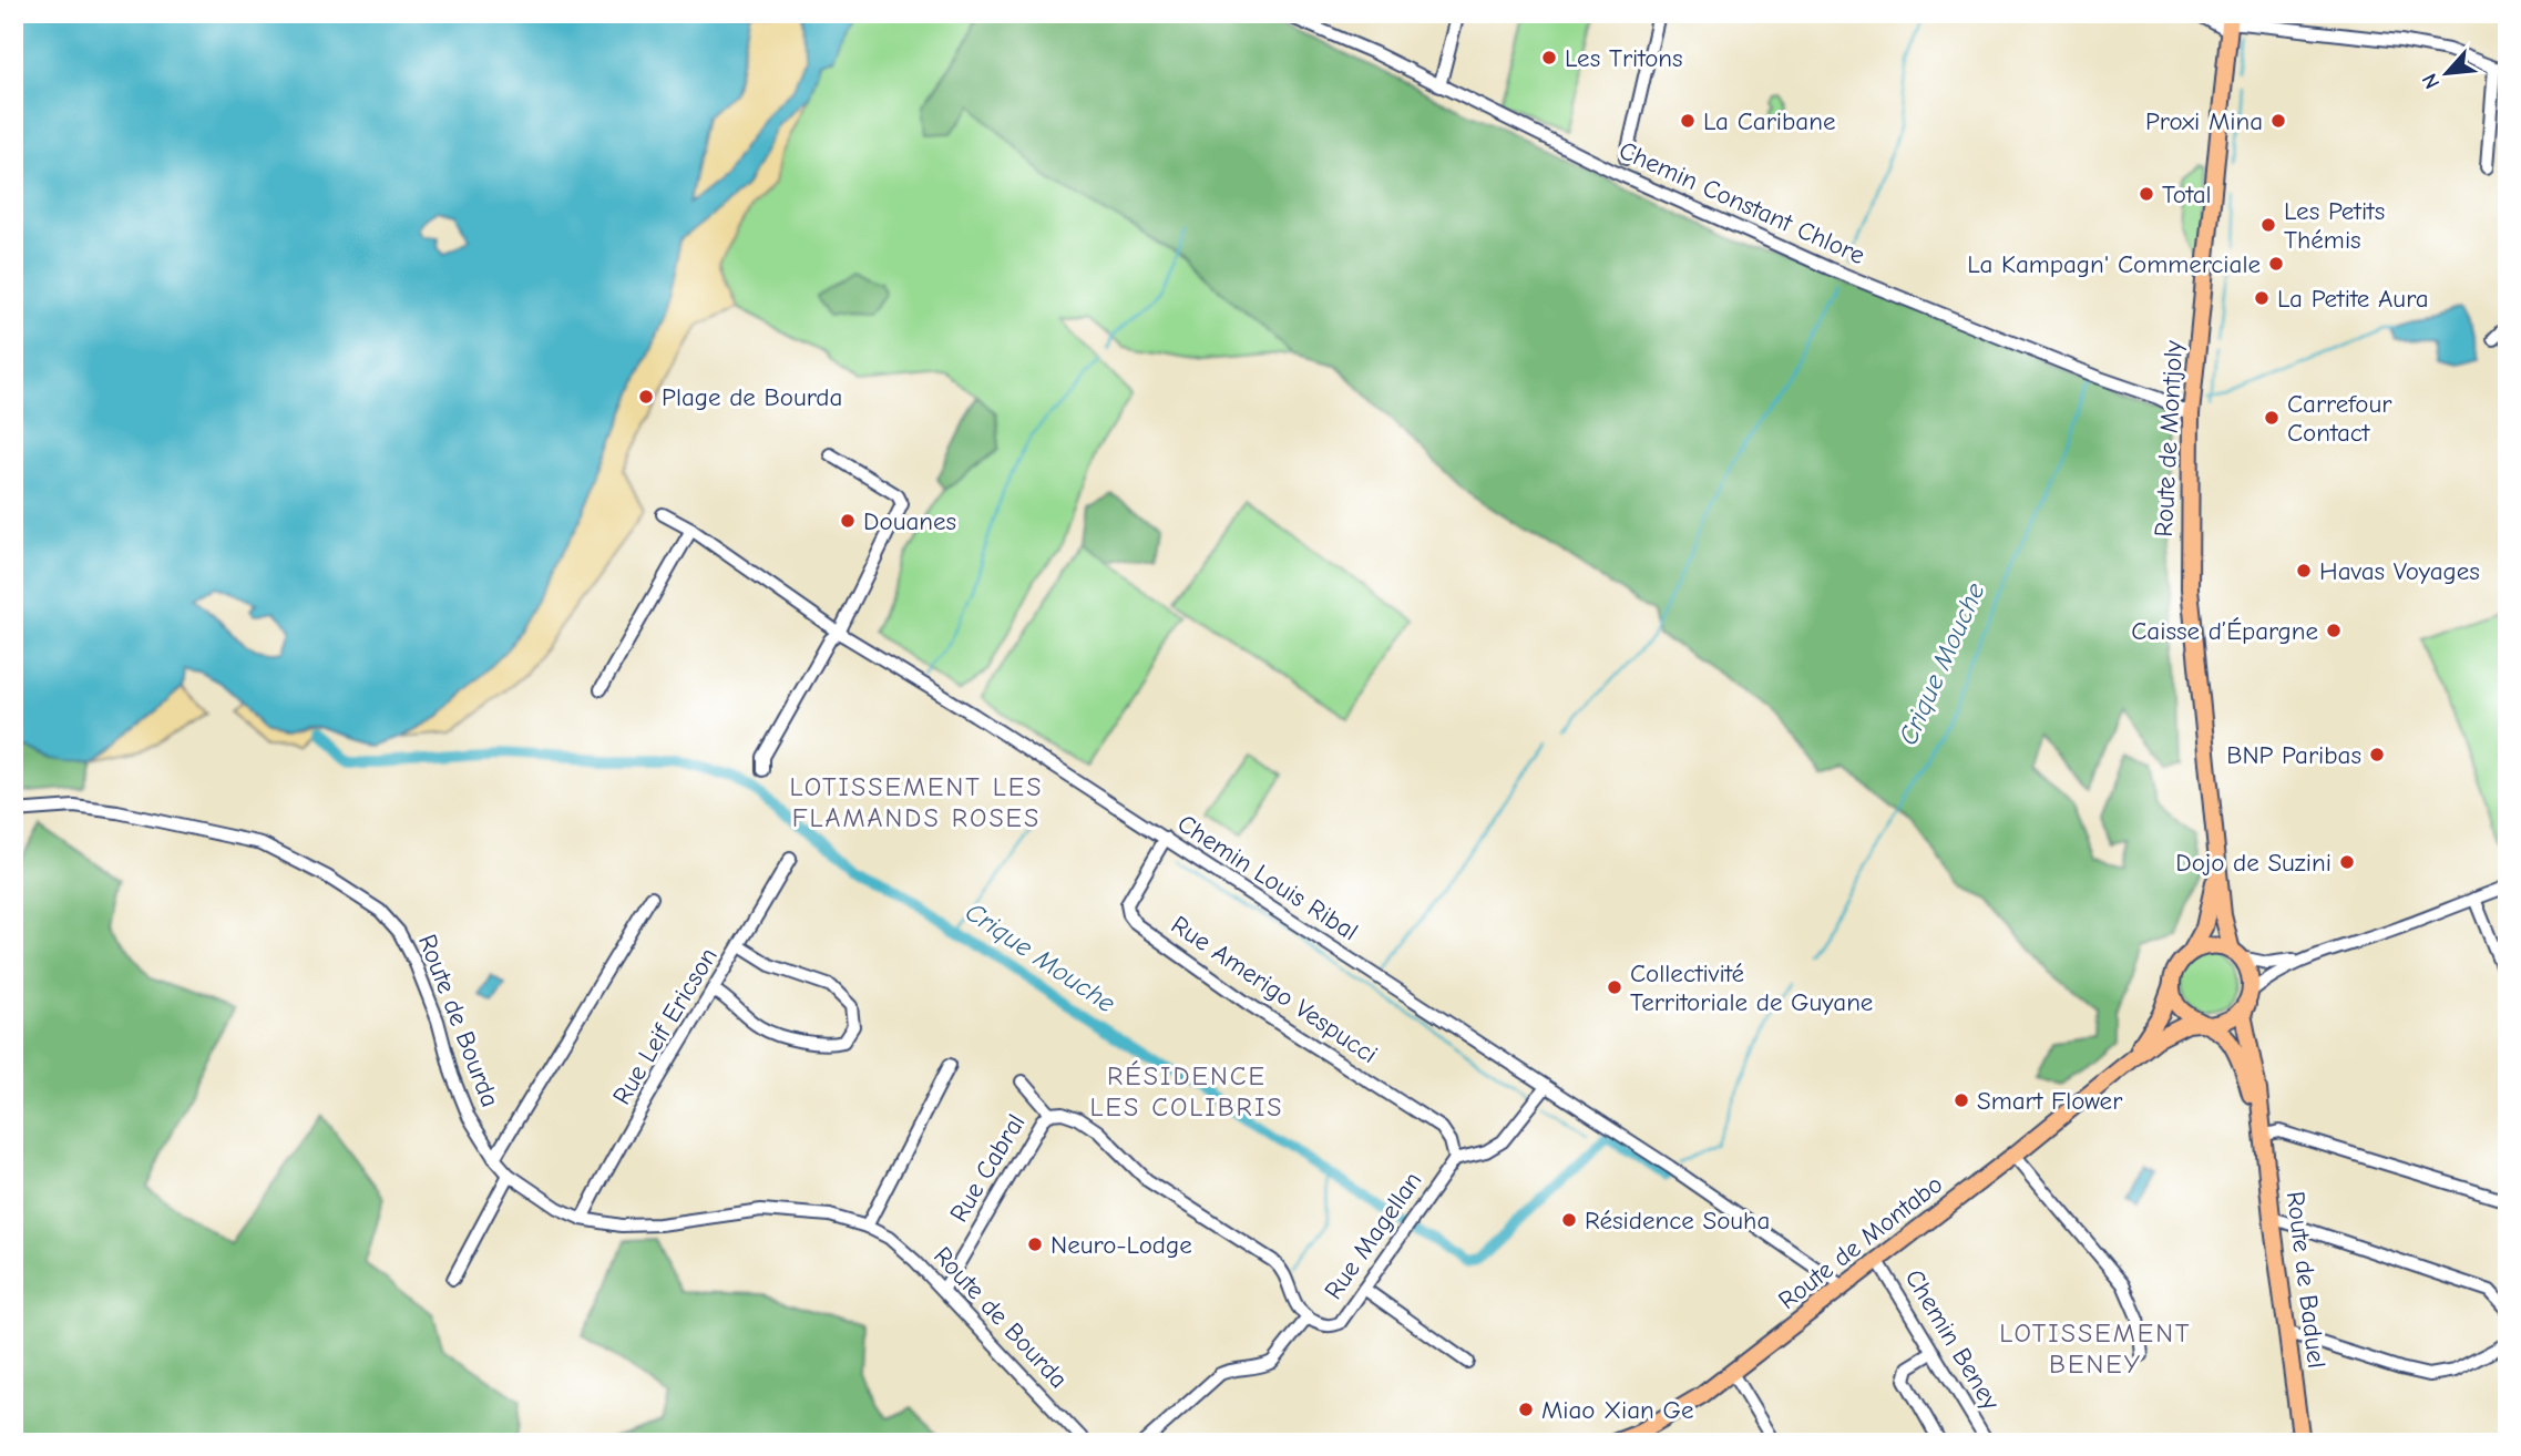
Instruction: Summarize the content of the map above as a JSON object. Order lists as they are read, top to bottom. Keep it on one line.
{"streets":{"main road":["Route de Montjoly","Route de Montabo","Route de Baduel"],"street":["Chemin Constant Chlore","Chemin Louis Ribal","Rue Amerigo Vespucci","Route de Bourda","Rue Leif Ericson","Rue Cabral","Rue Magellan","Chemin Beney"]},"crossings":[["Chemin Constant Chlore","Route de Montjoly"],["Route de Montjoly","Route de Montabo"],["Route de Montjoly","Route de Baduel"],["Chemin Louis Ribal","Rue Amerigo Vespucci"],["Chemin Louis Ribal","Rue Magellan"],["Chemin Louis Ribal","Route de Montabo"],["Rue Amerigo Vespucci","Rue Magellan"],["Route de Bourda","Rue Leif Ericson"],["Route de Bourda","Rue Cabral"],["Rue Cabral","Rue Magellan"],["Route de Montabo","Route de Baduel"],["Route de Montabo","Chemin Beney"]],"districts":["LOTISSEMENT LES FLAMANDS ROSES","RÉSIDENCE LES COLIBRIS","LOTISSEMENT BENEY"],"water":["Crique Mouche"],"places":["Les Tritons","La Caribane","Proxi Mina","Total","Les Petits Thémis","La Kampagn' Commerciale","La Petite Aura","Plage de Bourda","Carrefour Contact","Douanes","Havas Voyages","Caisse d’Épargne","BNP Paribas","Dojo de Suzini","Collectivité Territoriale de Guyane","Smart Flower","Résidence Souha","Neuro-Lodge","Miao Xian Ge"],"north":"bottom left"}
